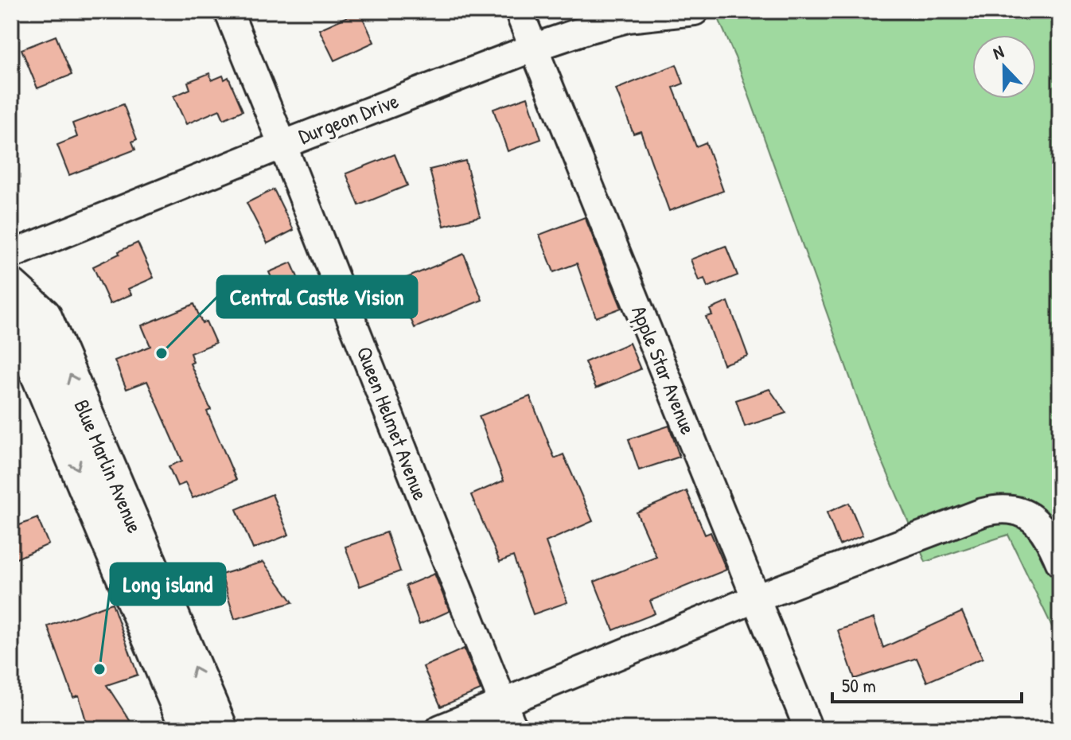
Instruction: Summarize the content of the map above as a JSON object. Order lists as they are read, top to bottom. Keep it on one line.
{"streets":{"street":["Durgeon Drive","Apple Star Avenue","Queen Helmet Avenue","Blue Marlin Avenue"]},"crossings":[["Durgeon Drive","Apple Star Avenue"],["Durgeon Drive","Queen Helmet Avenue"]],"places":["Central Castle Vision","Long island"],"scale_bar":"50 m","north":"top"}
